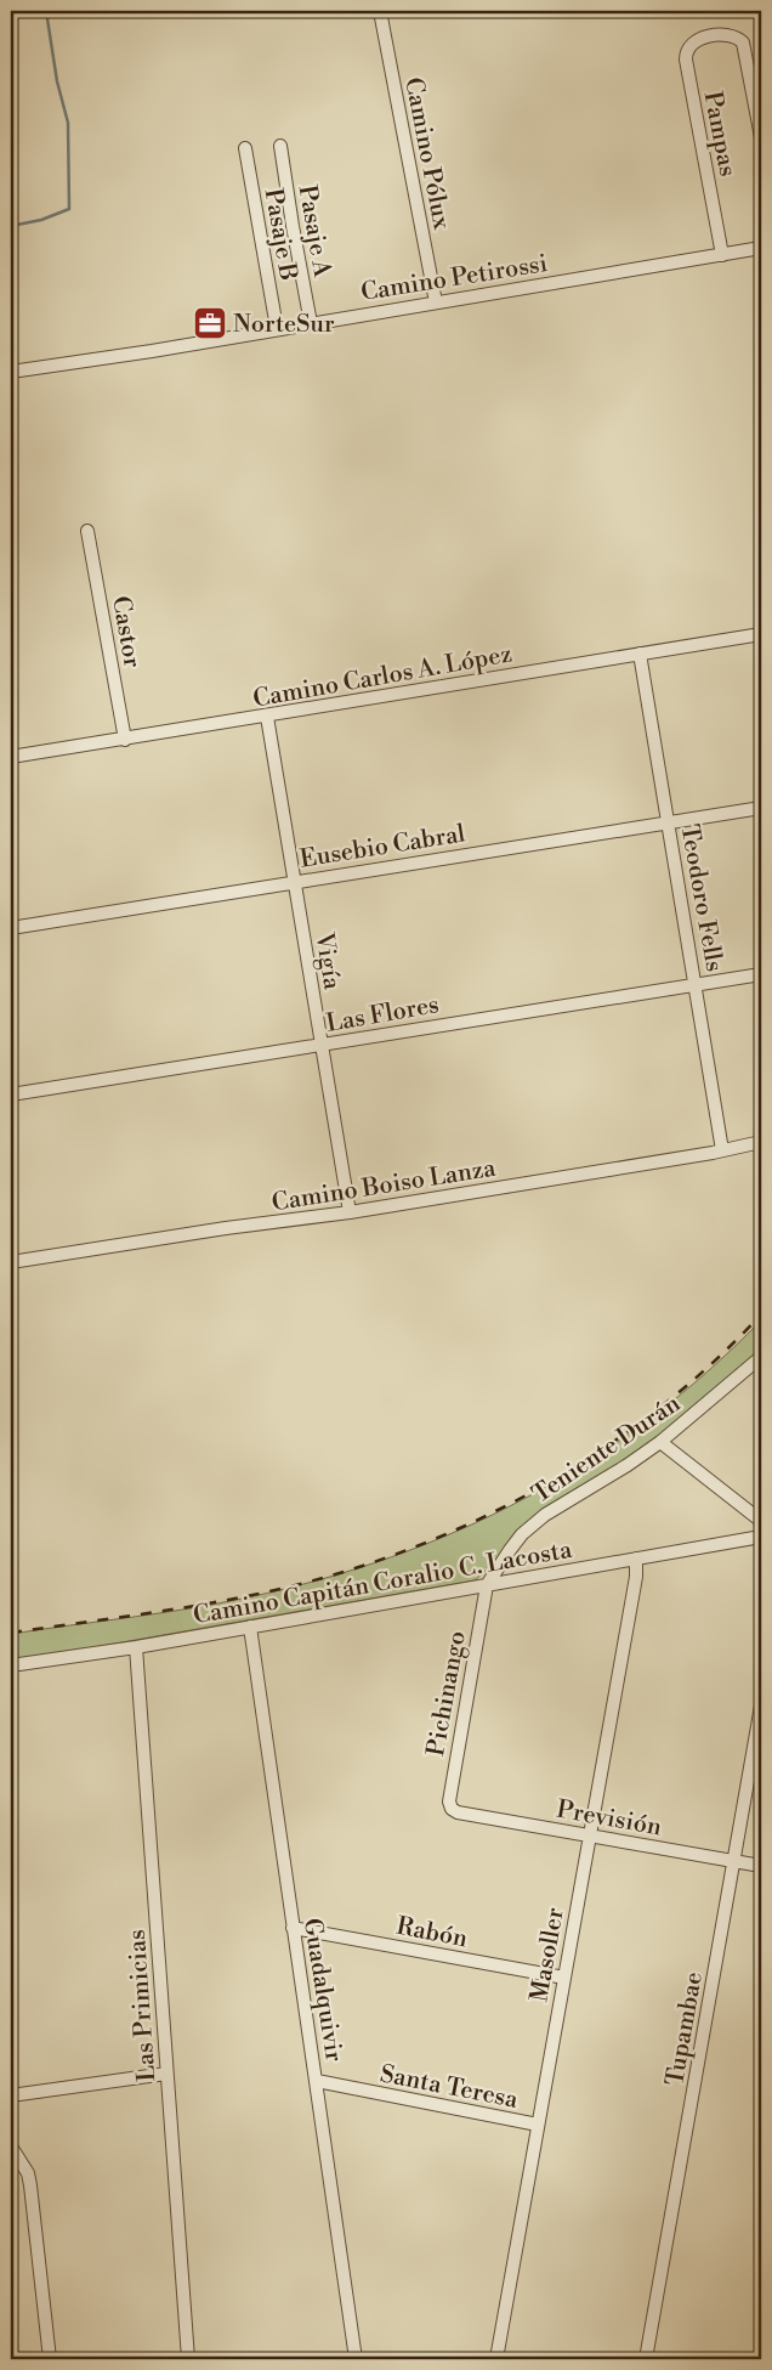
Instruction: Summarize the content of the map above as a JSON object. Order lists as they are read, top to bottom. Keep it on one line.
{"streets":{"street":["Pampas","Camino Pólux","Pasaje A","Pasaje B","Camino Petirossi","Castor","Camino Carlos A. López","Eusebio Cabral","Teodoro Fells","Vigía","Las Flores","Camino Boiso Lanza","Teniente Durán","Camino Capitán Coralio C. Lacosta","Pichinango","Previsión","Rabón","Masoller","Guadalquivir","Las Primicias","Tupambae","Santa Teresa"]},"crossings":[["Pampas","Camino Petirossi"],["Camino Pólux","Camino Petirossi"],["Pasaje A","Camino Petirossi"],["Pasaje B","Camino Petirossi"],["Castor","Camino Carlos A. López"],["Camino Carlos A. López","Teodoro Fells"],["Camino Carlos A. López","Vigía"],["Eusebio Cabral","Teodoro Fells"],["Eusebio Cabral","Vigía"],["Teodoro Fells","Las Flores"],["Teodoro Fells","Camino Boiso Lanza"],["Vigía","Las Flores"],["Vigía","Camino Boiso Lanza"],["Teniente Durán","Camino Capitán Coralio C. Lacosta"],["Teniente Durán","Pichinango"],["Camino Capitán Coralio C. Lacosta","Pichinango"],["Camino Capitán Coralio C. Lacosta","Masoller"],["Camino Capitán Coralio C. Lacosta","Guadalquivir"],["Camino Capitán Coralio C. Lacosta","Las Primicias"],["Pichinango","Previsión"],["Previsión","Masoller"],["Previsión","Tupambae"],["Rabón","Masoller"],["Rabón","Guadalquivir"],["Masoller","Santa Teresa"],["Guadalquivir","Santa Teresa"]],"places":{"office":["NorteSur"]}}
